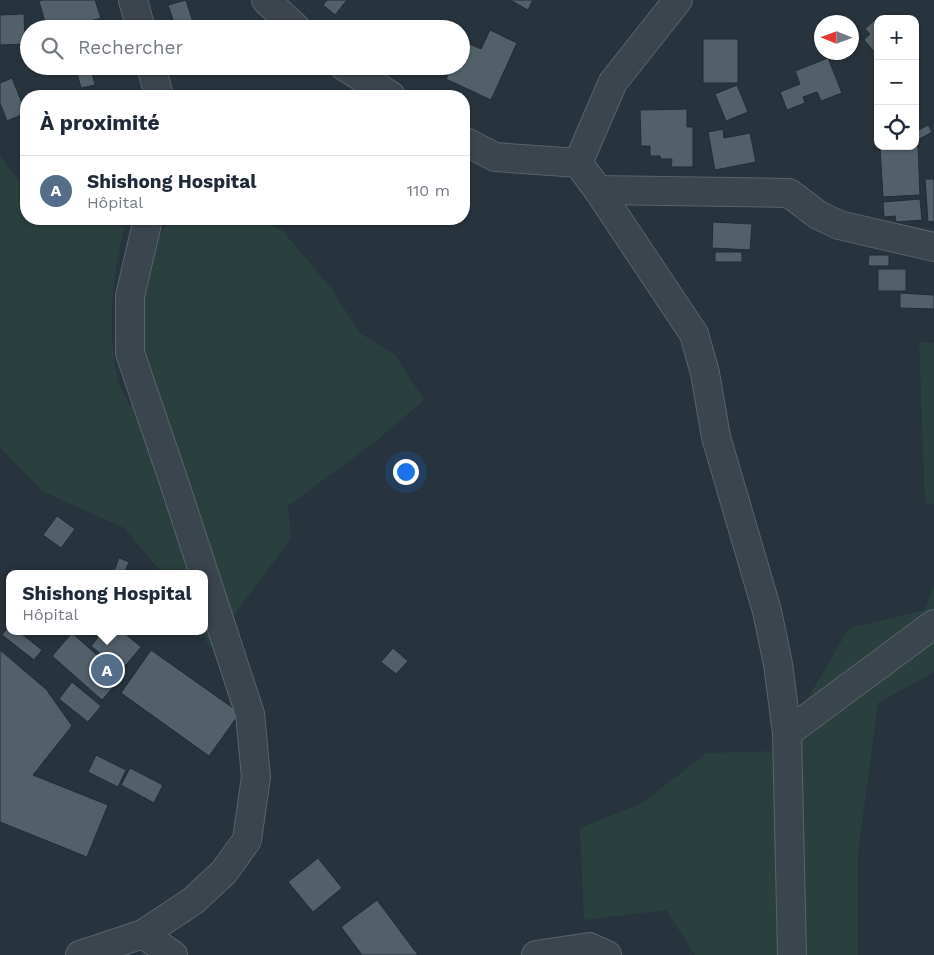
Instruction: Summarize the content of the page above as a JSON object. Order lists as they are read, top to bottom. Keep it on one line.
{"north":"left","page":{"map_buttons":["+","−"],"search":"Rechercher","heading":"À proximité","list":[{"mark":"A","name":"Shishong Hospital","note":"Hôpital","value":"110 m"}],"popup":["Shishong Hospital","Hôpital"],"pins":"A"}}
